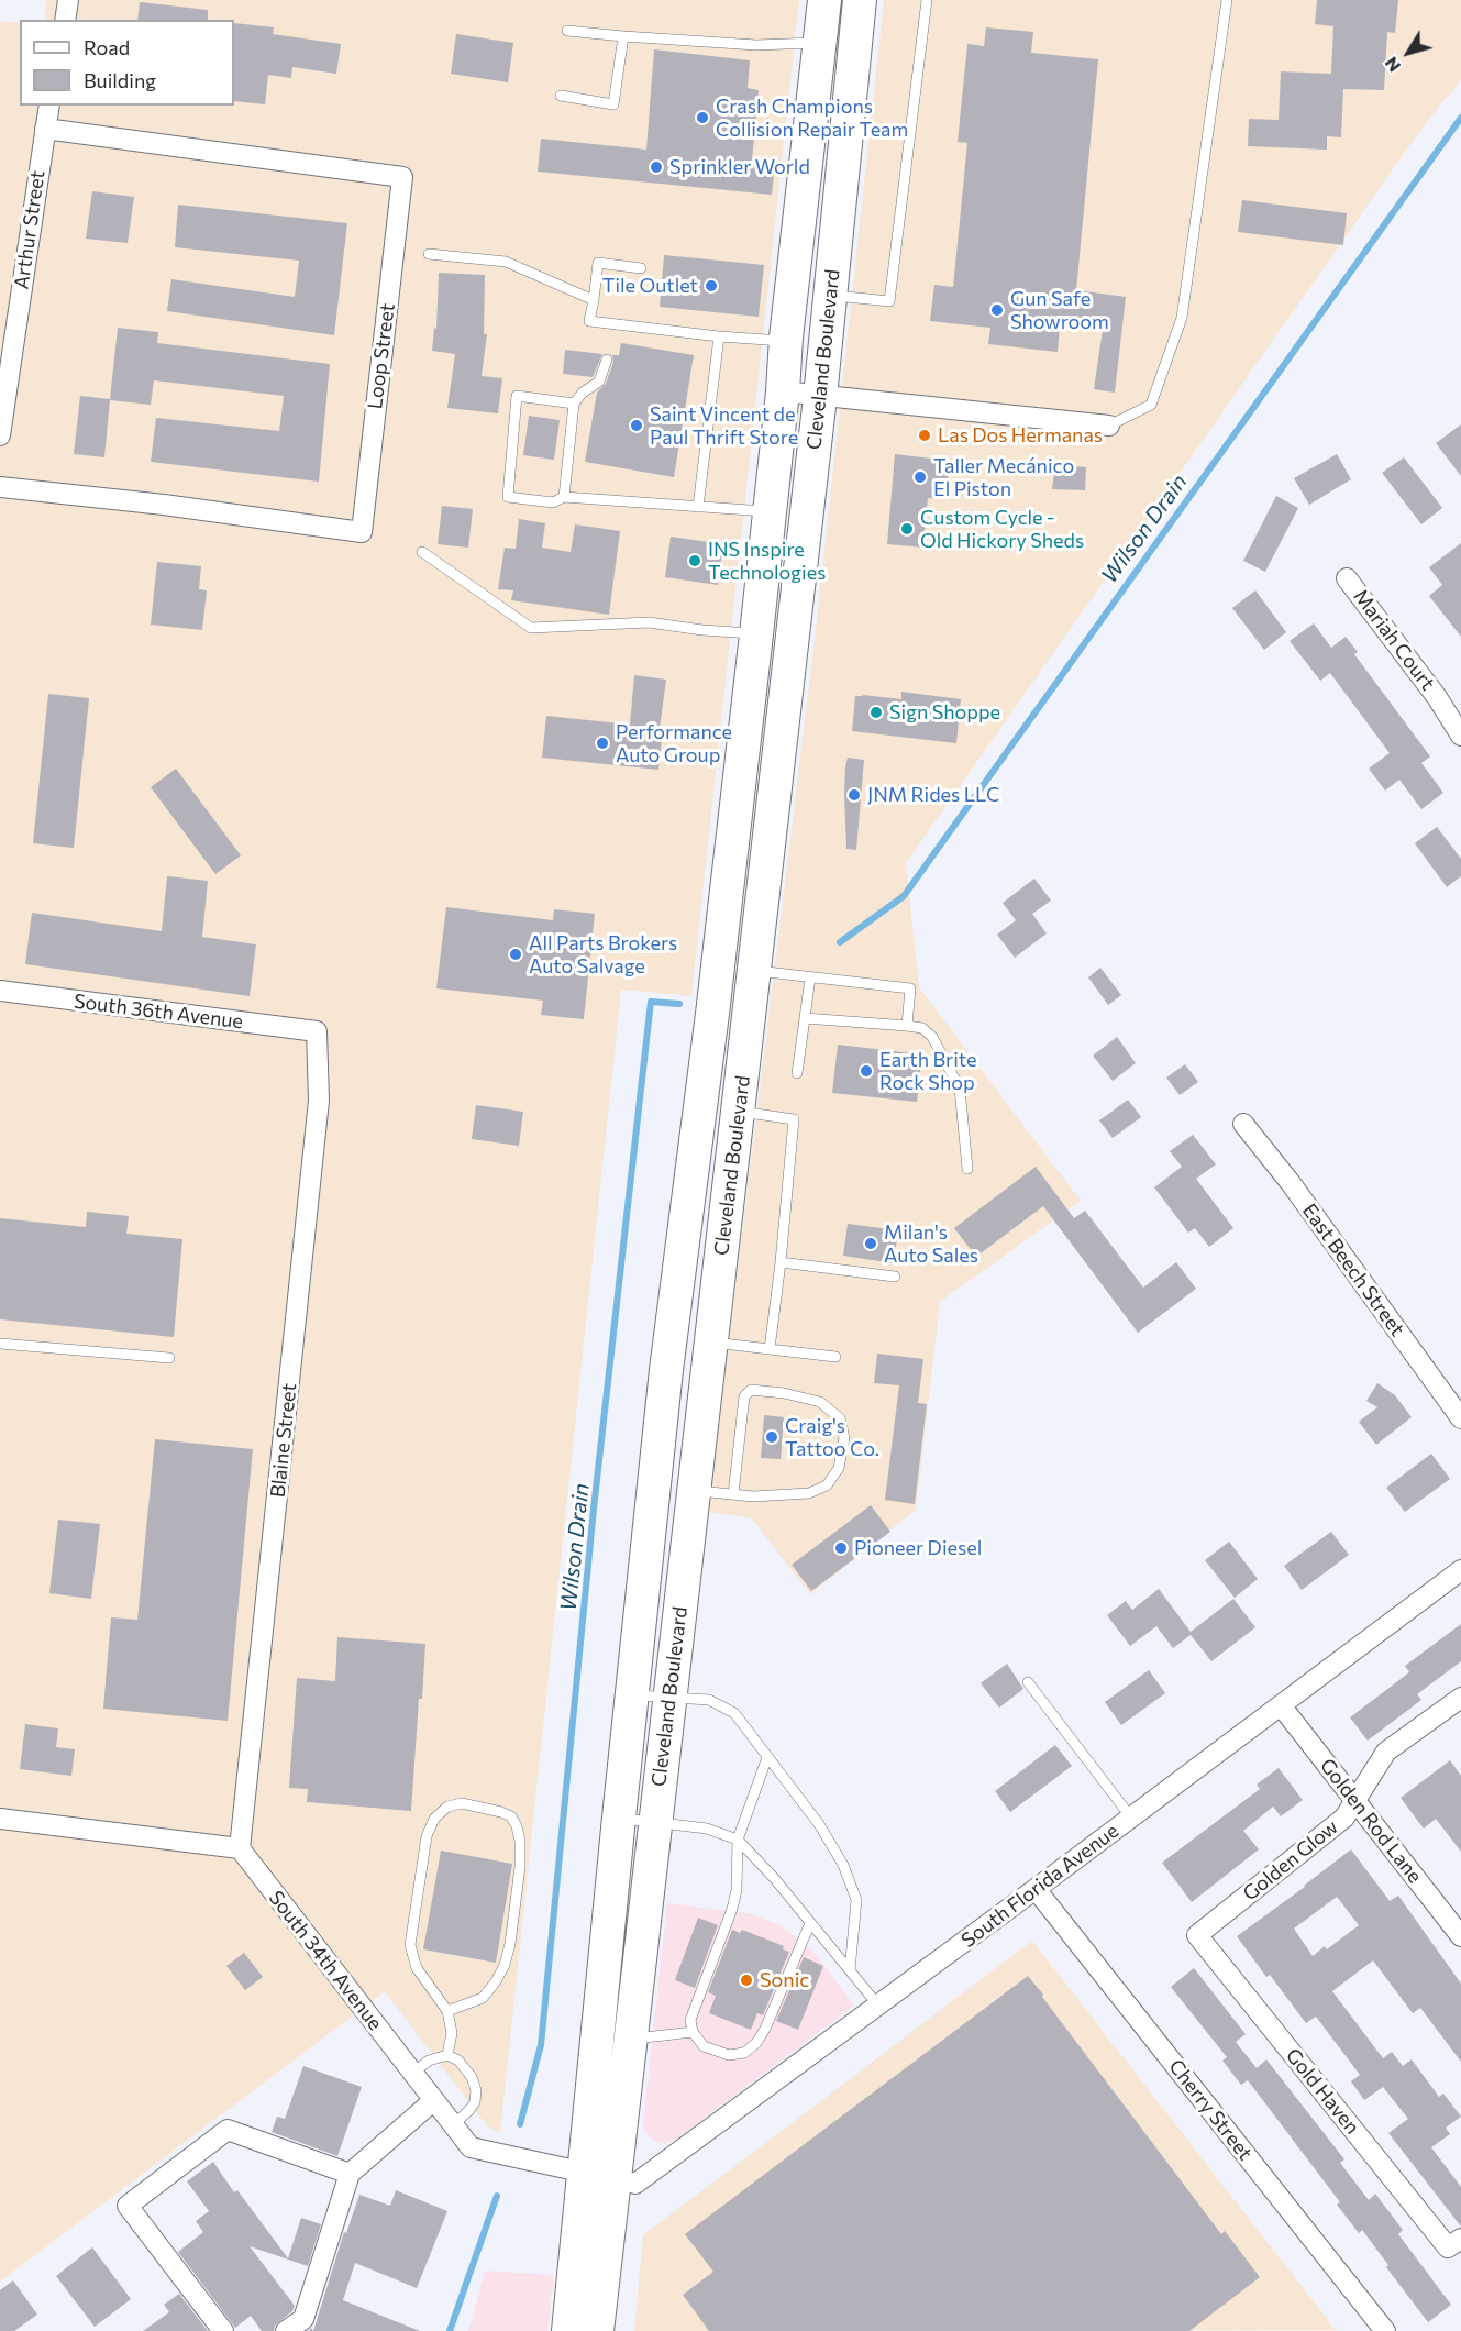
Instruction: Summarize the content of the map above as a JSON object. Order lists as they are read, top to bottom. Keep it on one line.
{"streets":{"main road":["Cleveland Boulevard"],"street":["Arthur Street","Loop Street","Mariah Court","South 36th Avenue","East Beech Street","Blaine Street","Golden Rod Lane","Golden Glow","South Florida Avenue","South 34th Avenue","Gold Haven","Cherry Street"]},"crossings":[["Arthur Street","Loop Street"],["Cleveland Boulevard","South Florida Avenue"],["Cleveland Boulevard","South 34th Avenue"],["South 36th Avenue","Blaine Street"],["Blaine Street","South 34th Avenue"],["Golden Rod Lane","Golden Glow"],["Golden Rod Lane","South Florida Avenue"],["Golden Glow","Gold Haven"],["South Florida Avenue","South 34th Avenue"],["South Florida Avenue","Cherry Street"]],"water":["Wilson Drain"],"places":["Crash Champions Collision Repair Team","Sprinkler World","Tile Outlet","Gun Safe Showroom","Saint Vincent de Paul Thrift Store","Las Dos Hermanas","Taller Mecánico El Piston","Custom Cycle - Old Hickory Sheds","INS Inspire Technologies","Sign Shoppe","Performance Auto Group","JNM Rides LLC","All Parts Brokers Auto Salvage","Earth Brite Rock Shop","Milan's Auto Sales","Craig's Tattoo Co.","Pioneer Diesel","Sonic"],"legend":["Road","Building"],"north":"bottom left"}
